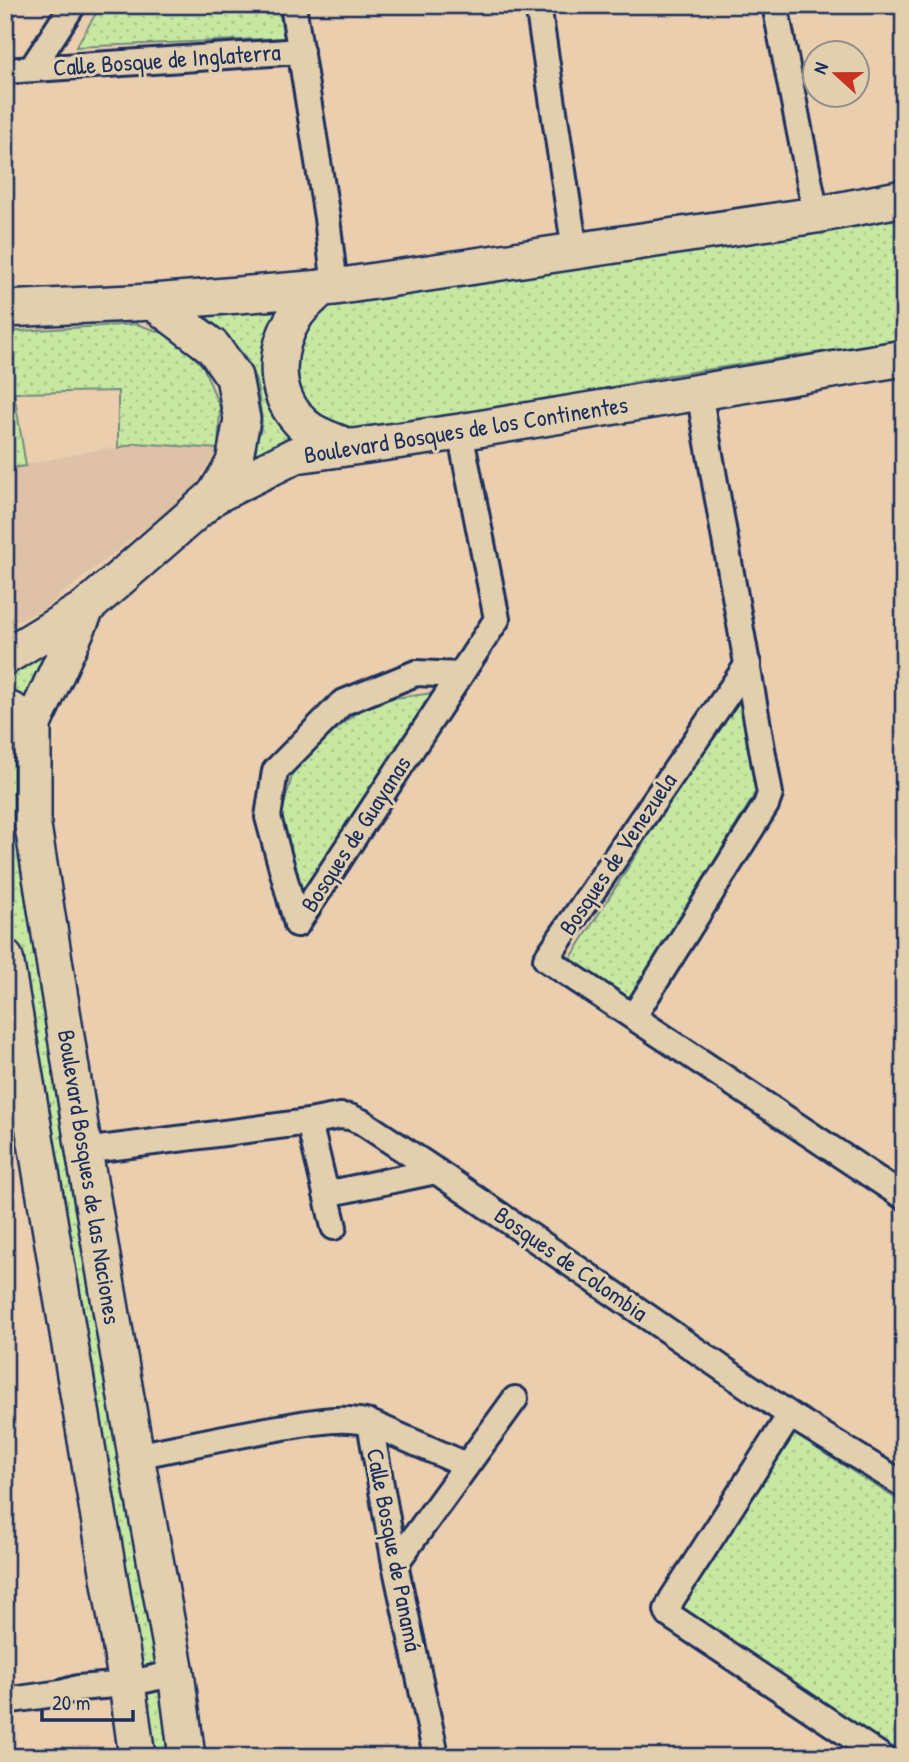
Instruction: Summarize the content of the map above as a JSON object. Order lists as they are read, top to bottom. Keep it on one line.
{"streets":{"street":["Calle Bosque de Inglaterra","Boulevard Bosques de los Continentes","Bosques de Guayanas","Bosques de Venezuela","Boulevard Bosques de las Naciones","Bosques de Colombia","Calle Bosque de Panamá"]},"crossings":[["Boulevard Bosques de los Continentes","Bosques de Guayanas"],["Boulevard Bosques de los Continentes","Boulevard Bosques de las Naciones"],["Boulevard Bosques de las Naciones","Calle Bosque de Panamá"]],"scale_bar":"20 m","north":"left"}
